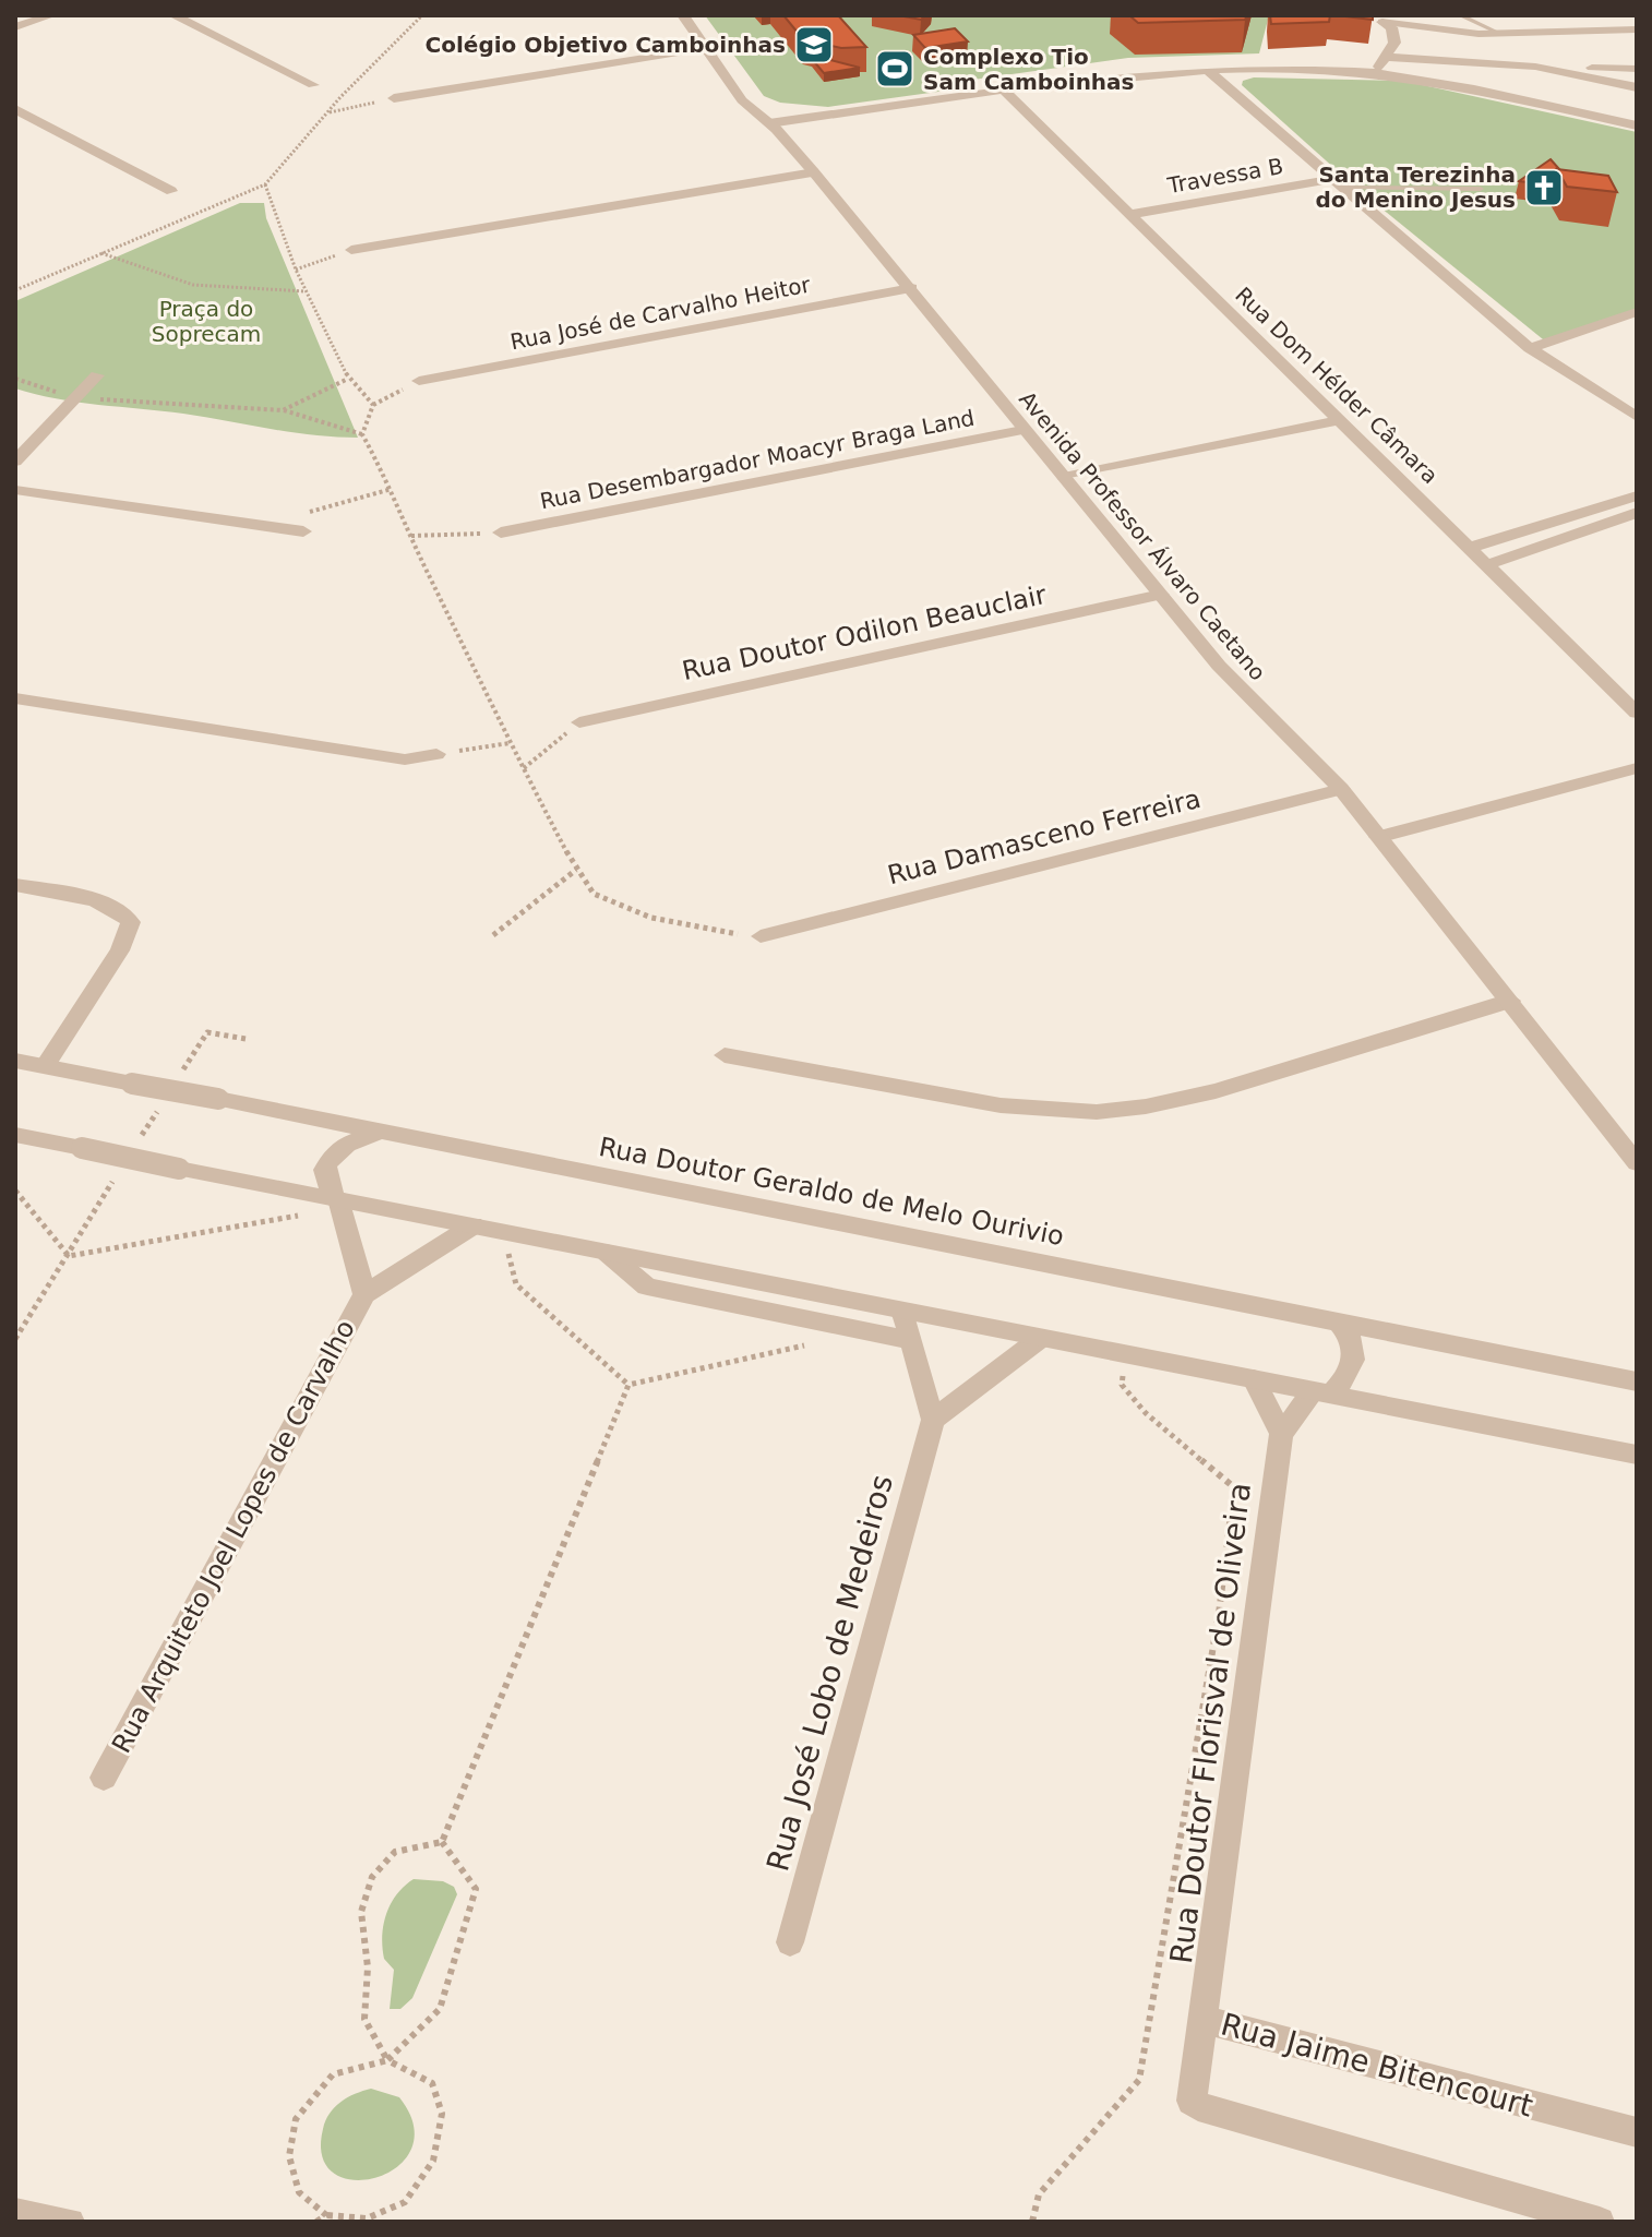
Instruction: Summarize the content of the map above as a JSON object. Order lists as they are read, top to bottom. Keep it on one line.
{"streets":{"street":["Travessa B","Rua José de Carvalho Heitor","Rua Dom Hélder Câmara","Rua Desembargador Moacyr Braga Land","Avenida Professor Álvaro Caetano","Rua Doutor Odilon Beauclair","Rua Damasceno Ferreira","Rua Doutor Geraldo de Melo Ourivio","Rua Arquiteto Joel Lopes de Carvalho","Rua José Lobo de Medeiros","Rua Doutor Florisval de Oliveira","Rua Jaime Bitencourt"]},"crossings":[["Travessa B","Rua Dom Hélder Câmara"],["Rua José de Carvalho Heitor","Avenida Professor Álvaro Caetano"],["Rua Desembargador Moacyr Braga Land","Avenida Professor Álvaro Caetano"],["Avenida Professor Álvaro Caetano","Rua Doutor Odilon Beauclair"],["Avenida Professor Álvaro Caetano","Rua Damasceno Ferreira"],["Rua Doutor Geraldo de Melo Ourivio","Rua Arquiteto Joel Lopes de Carvalho"],["Rua Doutor Florisval de Oliveira","Rua Jaime Bitencourt"]],"parks":["Praça do Soprecam"],"places":{"school or university":["Colégio Objetivo Camboinhas"],"sports":["Complexo Tio Sam Camboinhas"],"church":["Santa Terezinha do Menino Jesus"]}}
